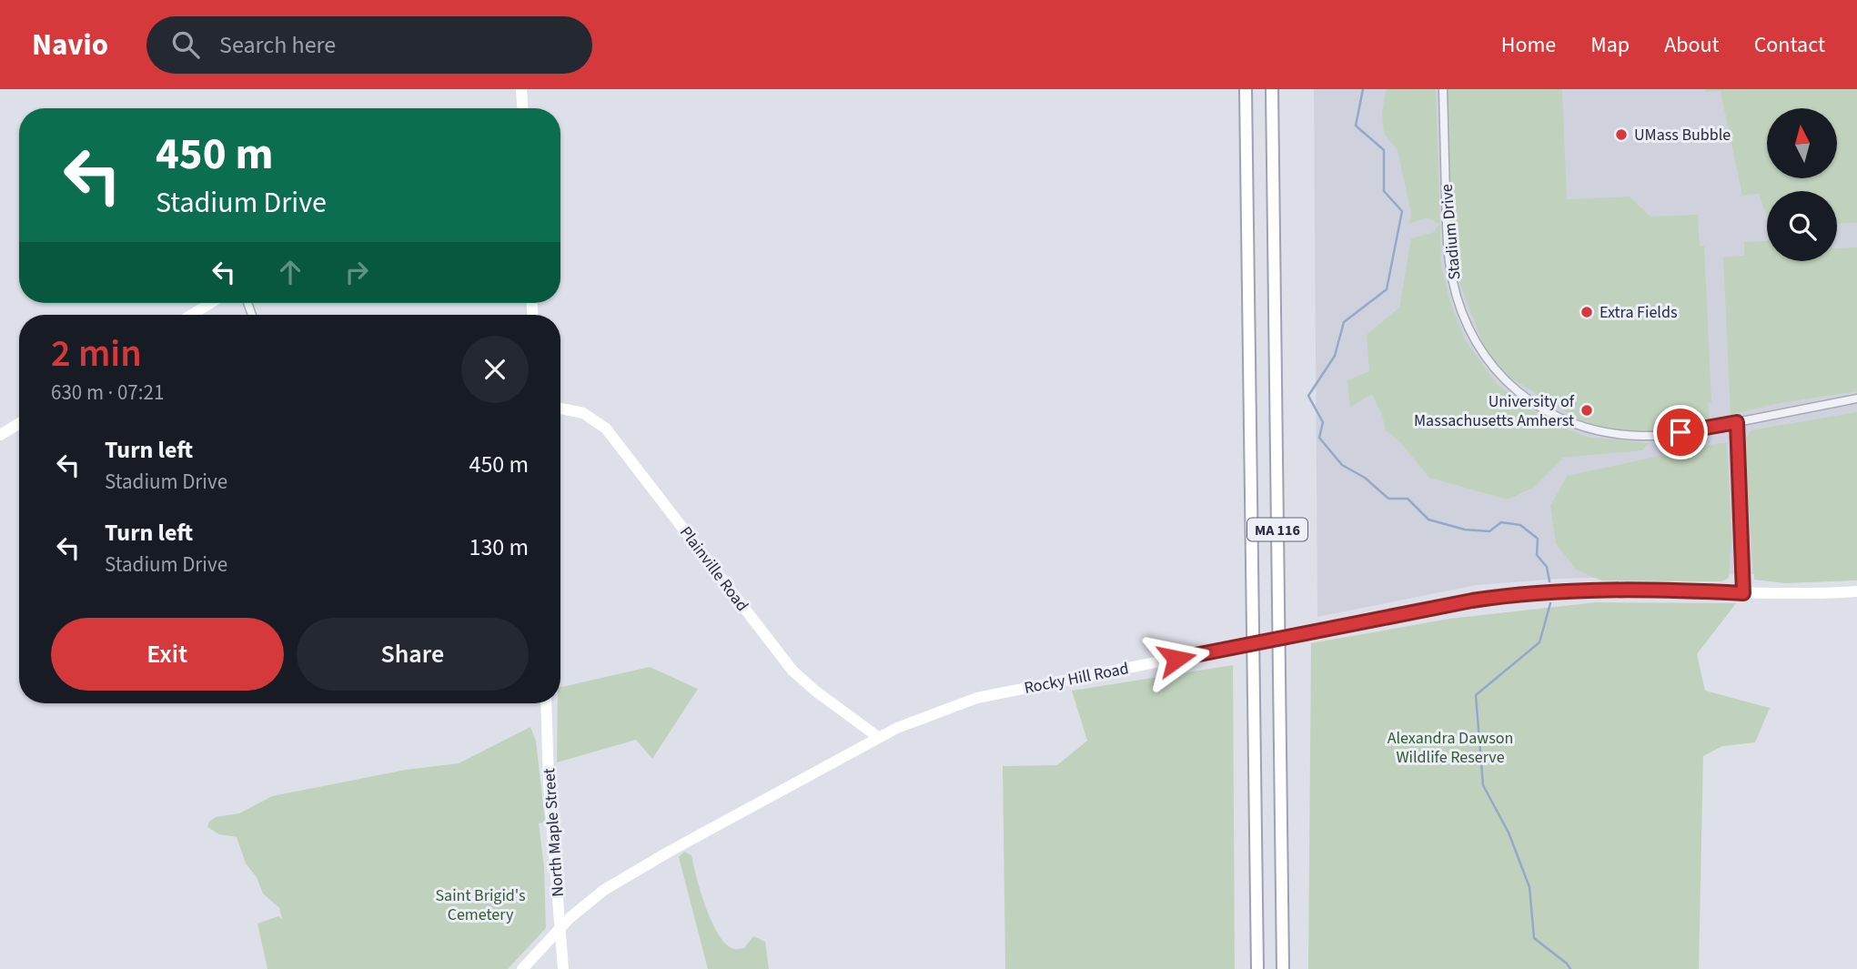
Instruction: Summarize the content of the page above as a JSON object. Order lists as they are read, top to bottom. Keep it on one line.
{"streets":{"main road":["MA 116","Plainville Road","Rocky Hill Road","North Maple Street"],"street":["Stadium Drive"]},"crossings":[["Plainville Road","Rocky Hill Road"],["Rocky Hill Road","North Maple Street"]],"parks":["Alexandra Dawson Wildlife Reserve","Saint Brigid's Cemetery"],"places":["UMass Bubble","Extra Fields","University of Massachusetts Amherst"],"north":"top","page":{"header":"Navio","search":"Search here","nav":["Home","Map","About","Contact"],"turn":["450 m","Stadium Drive"],"heading":["2 min","630 m · 07:21"],"list":[{"name":"Turn left","note":"Stadium Drive","value":"450 m"},{"name":"Turn left","note":"Stadium Drive","value":"130 m"}],"buttons":["Exit","Share"]}}
